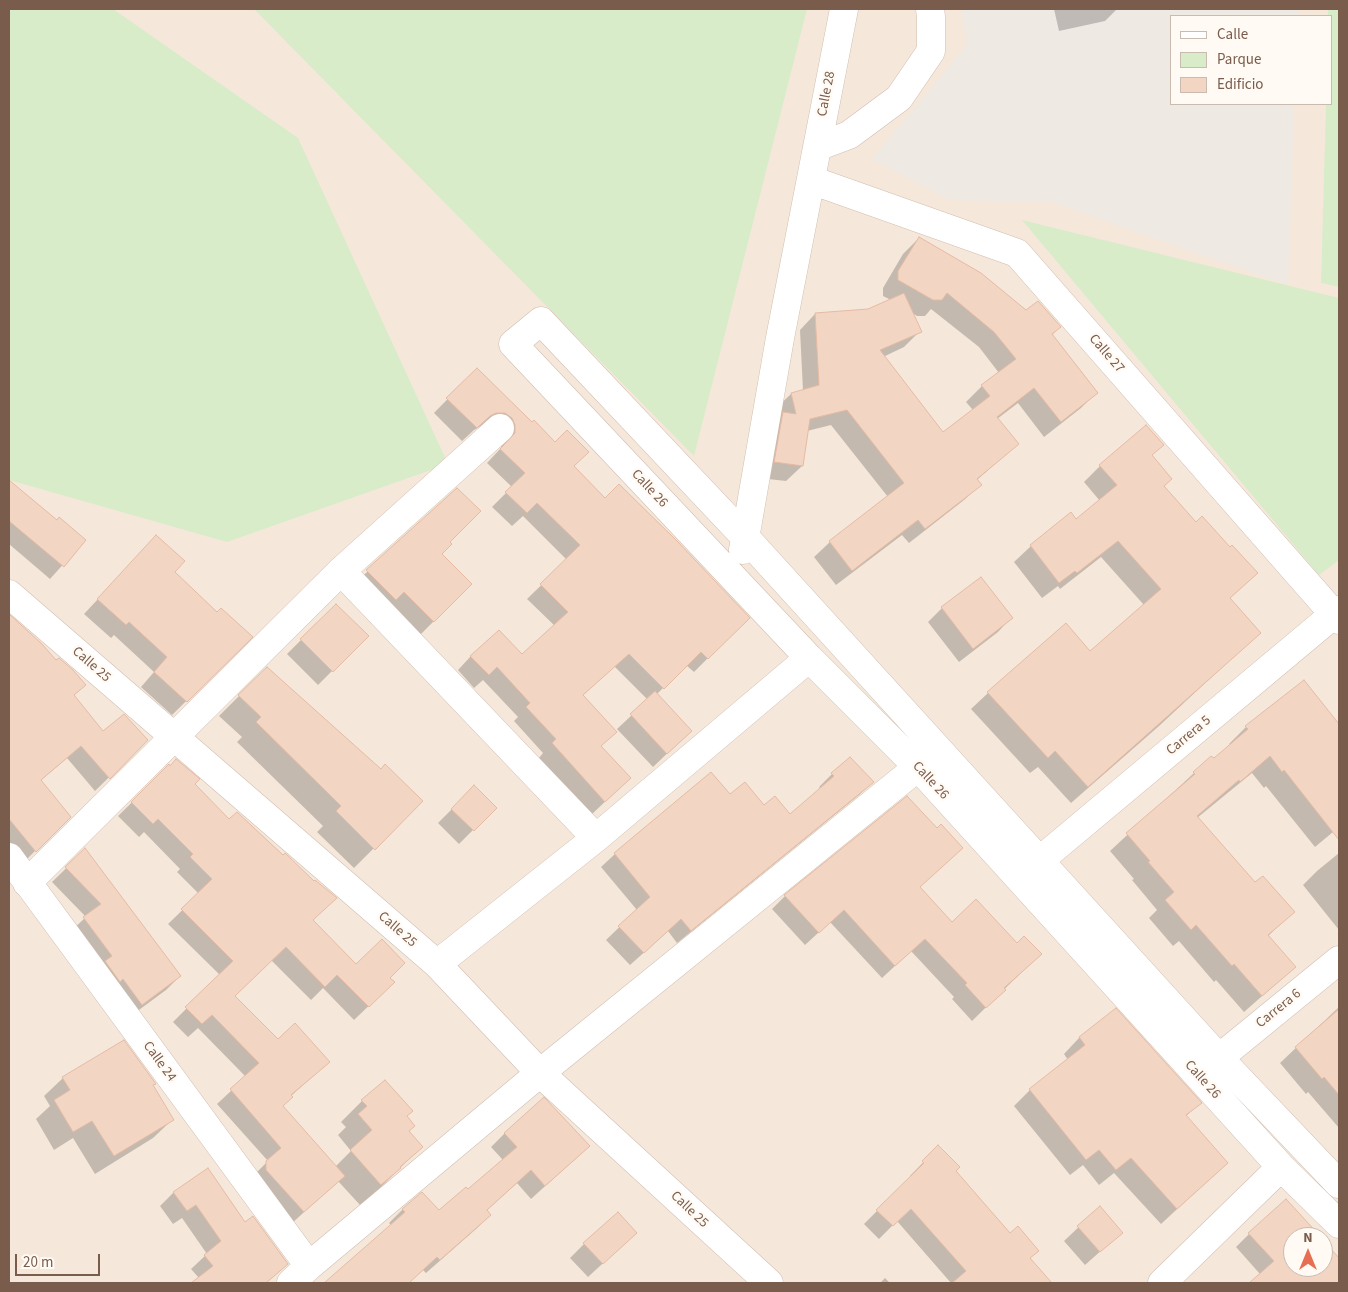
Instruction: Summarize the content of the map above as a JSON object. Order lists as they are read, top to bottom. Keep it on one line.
{"streets":{"street":["Calle 28","Calle 27","Calle 26","Calle 25","Carrera 5","Carrera 6","Calle 24"]},"crossings":[["Calle 28","Calle 27"],["Calle 28","Calle 26"],["Calle 27","Carrera 5"],["Calle 26","Carrera 5"],["Calle 26","Carrera 6"]],"legend":["Calle","Parque","Edificio"],"scale_bar":"20 m","north":"top"}
